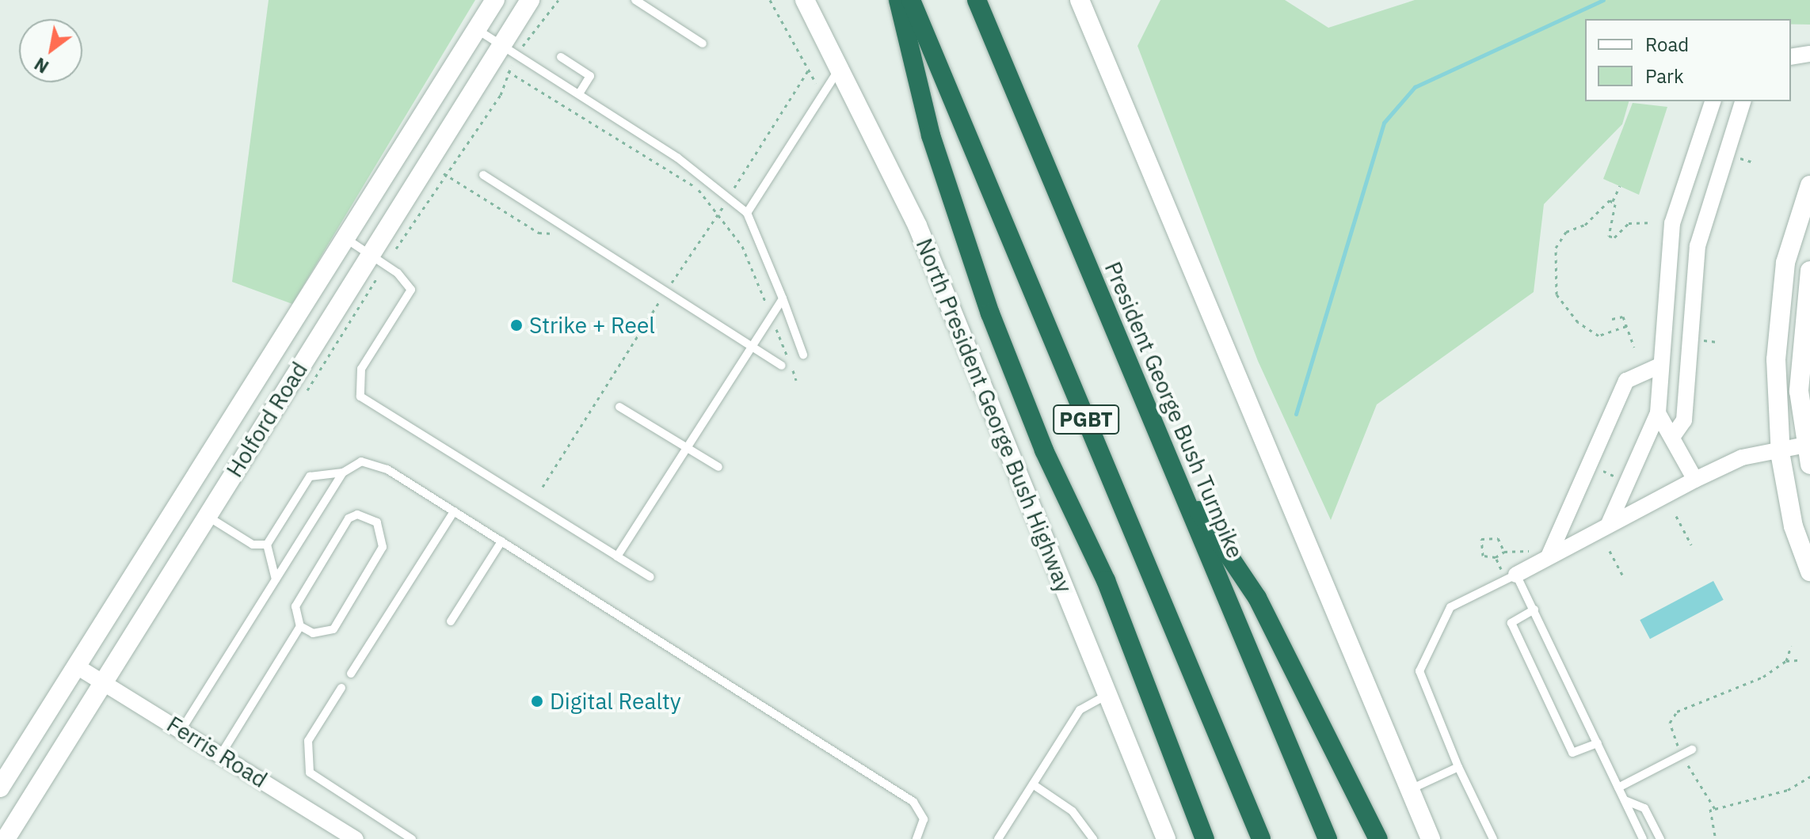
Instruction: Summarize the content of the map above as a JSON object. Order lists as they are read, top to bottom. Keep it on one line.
{"streets":{"highway":["President George Bush Turnpike","PGBT"],"street":["North President George Bush Highway","Holford Road","Ferris Road"]},"crossings":[["Holford Road","Ferris Road"]],"places":["Strike + Reel","Digital Realty"],"legend":["Road","Park"],"north":"bottom left"}
